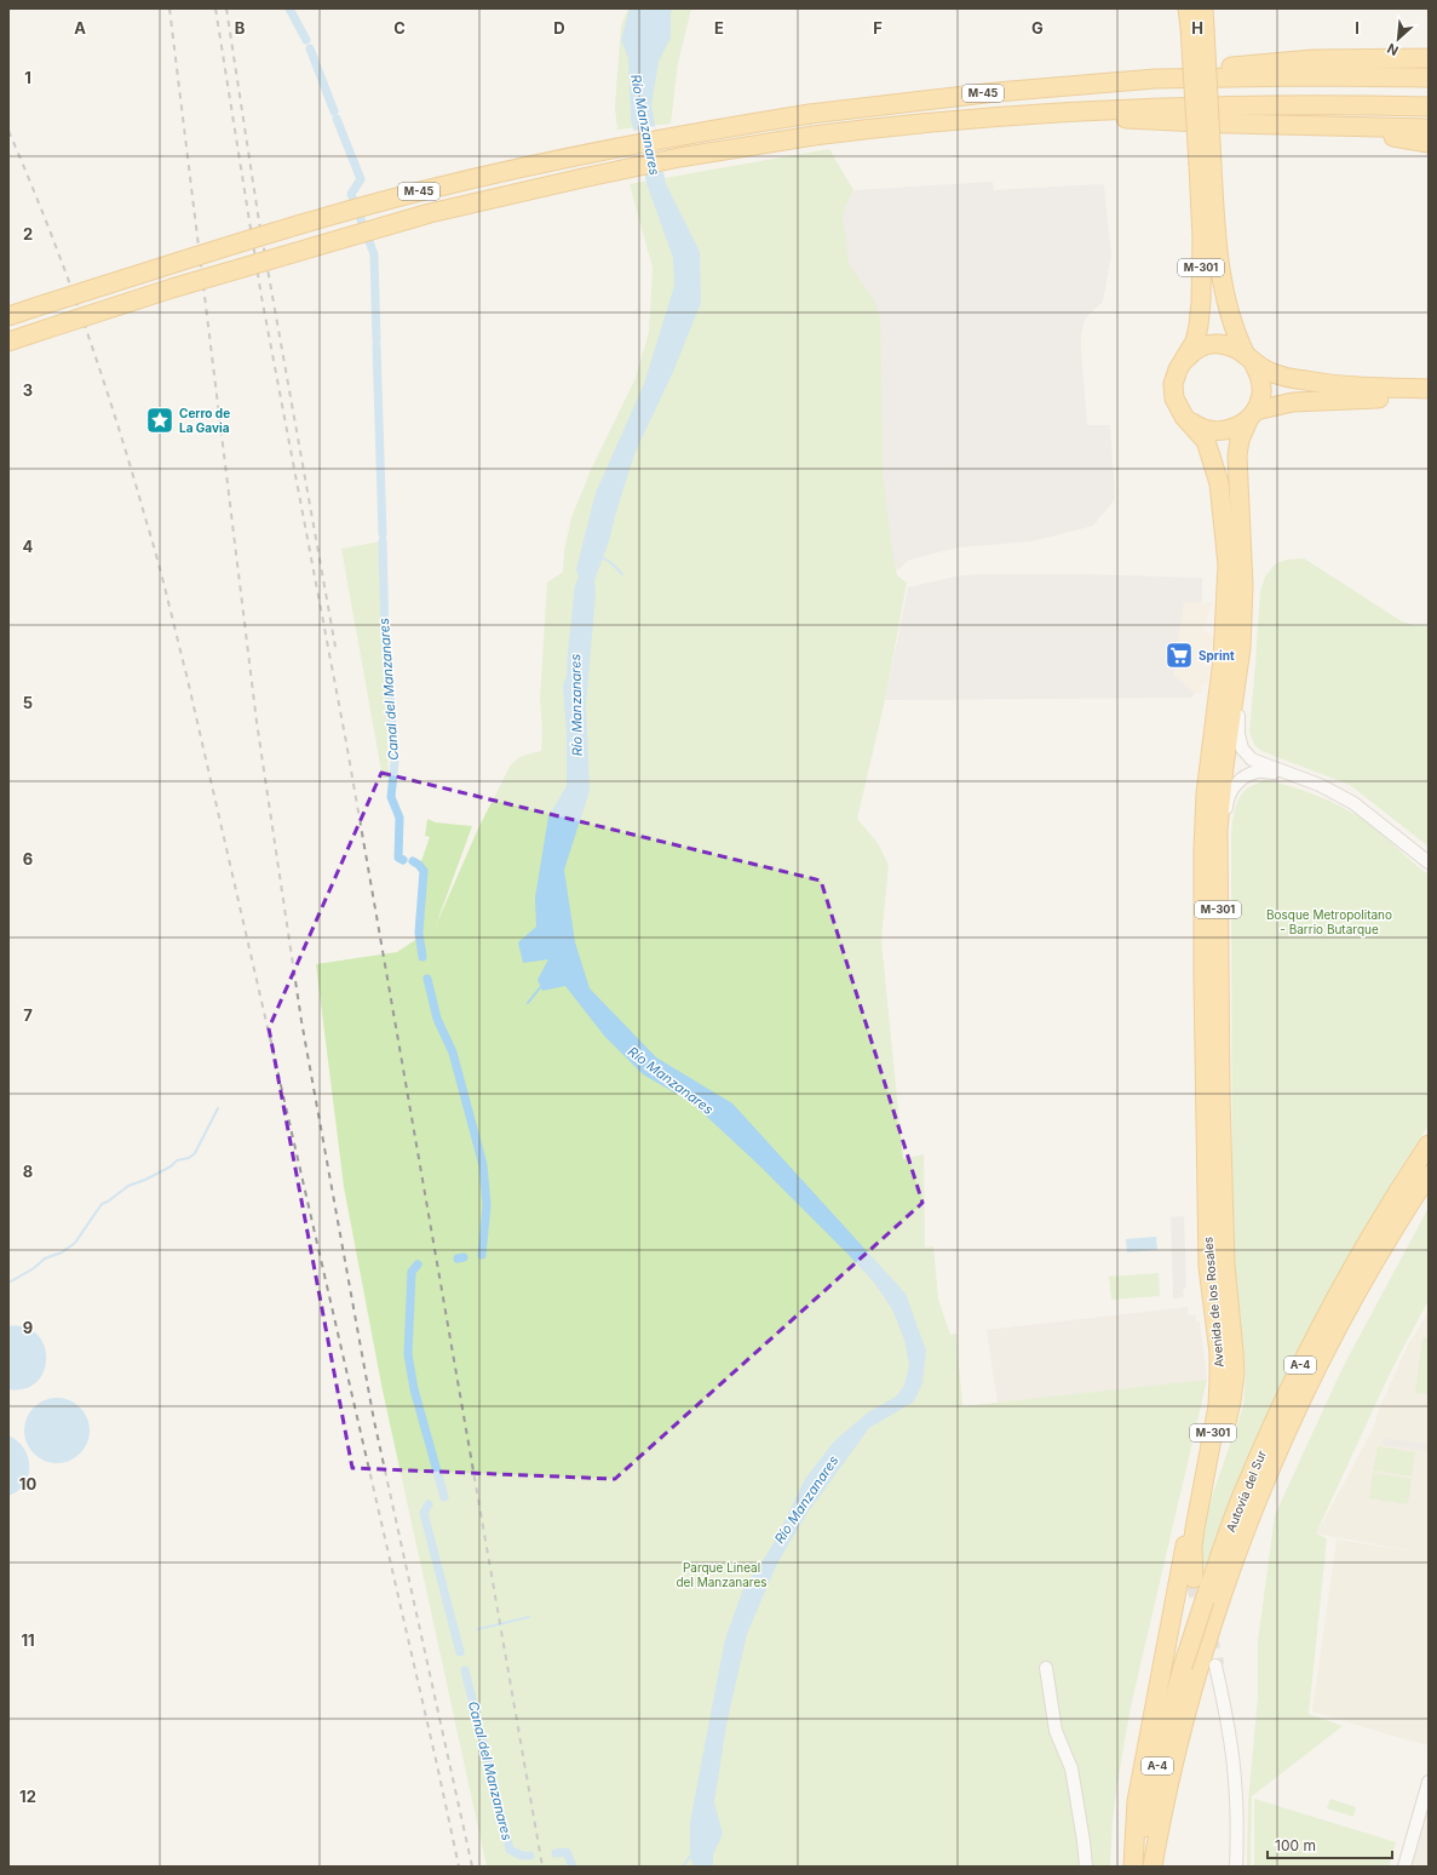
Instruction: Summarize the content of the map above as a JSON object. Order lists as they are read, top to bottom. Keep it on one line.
{"streets":{"highway":["M-45","M-301","Avenida de los Rosales","A-4","Autovía del Sur"]},"crossings":[["M-301","Avenida de los Rosales"]],"water":["Río Manzanares","Canal del Manzanares"],"parks":["Bosque Metropolitano - Barrio Butarque","Parque Lineal del Manzanares"],"places":{"place":["Cerro de La Gavia"],"supermarket":["Sprint"]},"scale_bar":"100 m","north":"bottom left","grid":{"columns":["A","B","C","D","E","F","G","H","I"],"rows":["1","2","3","4","5","6","7","8","9","10","11","12"]}}
